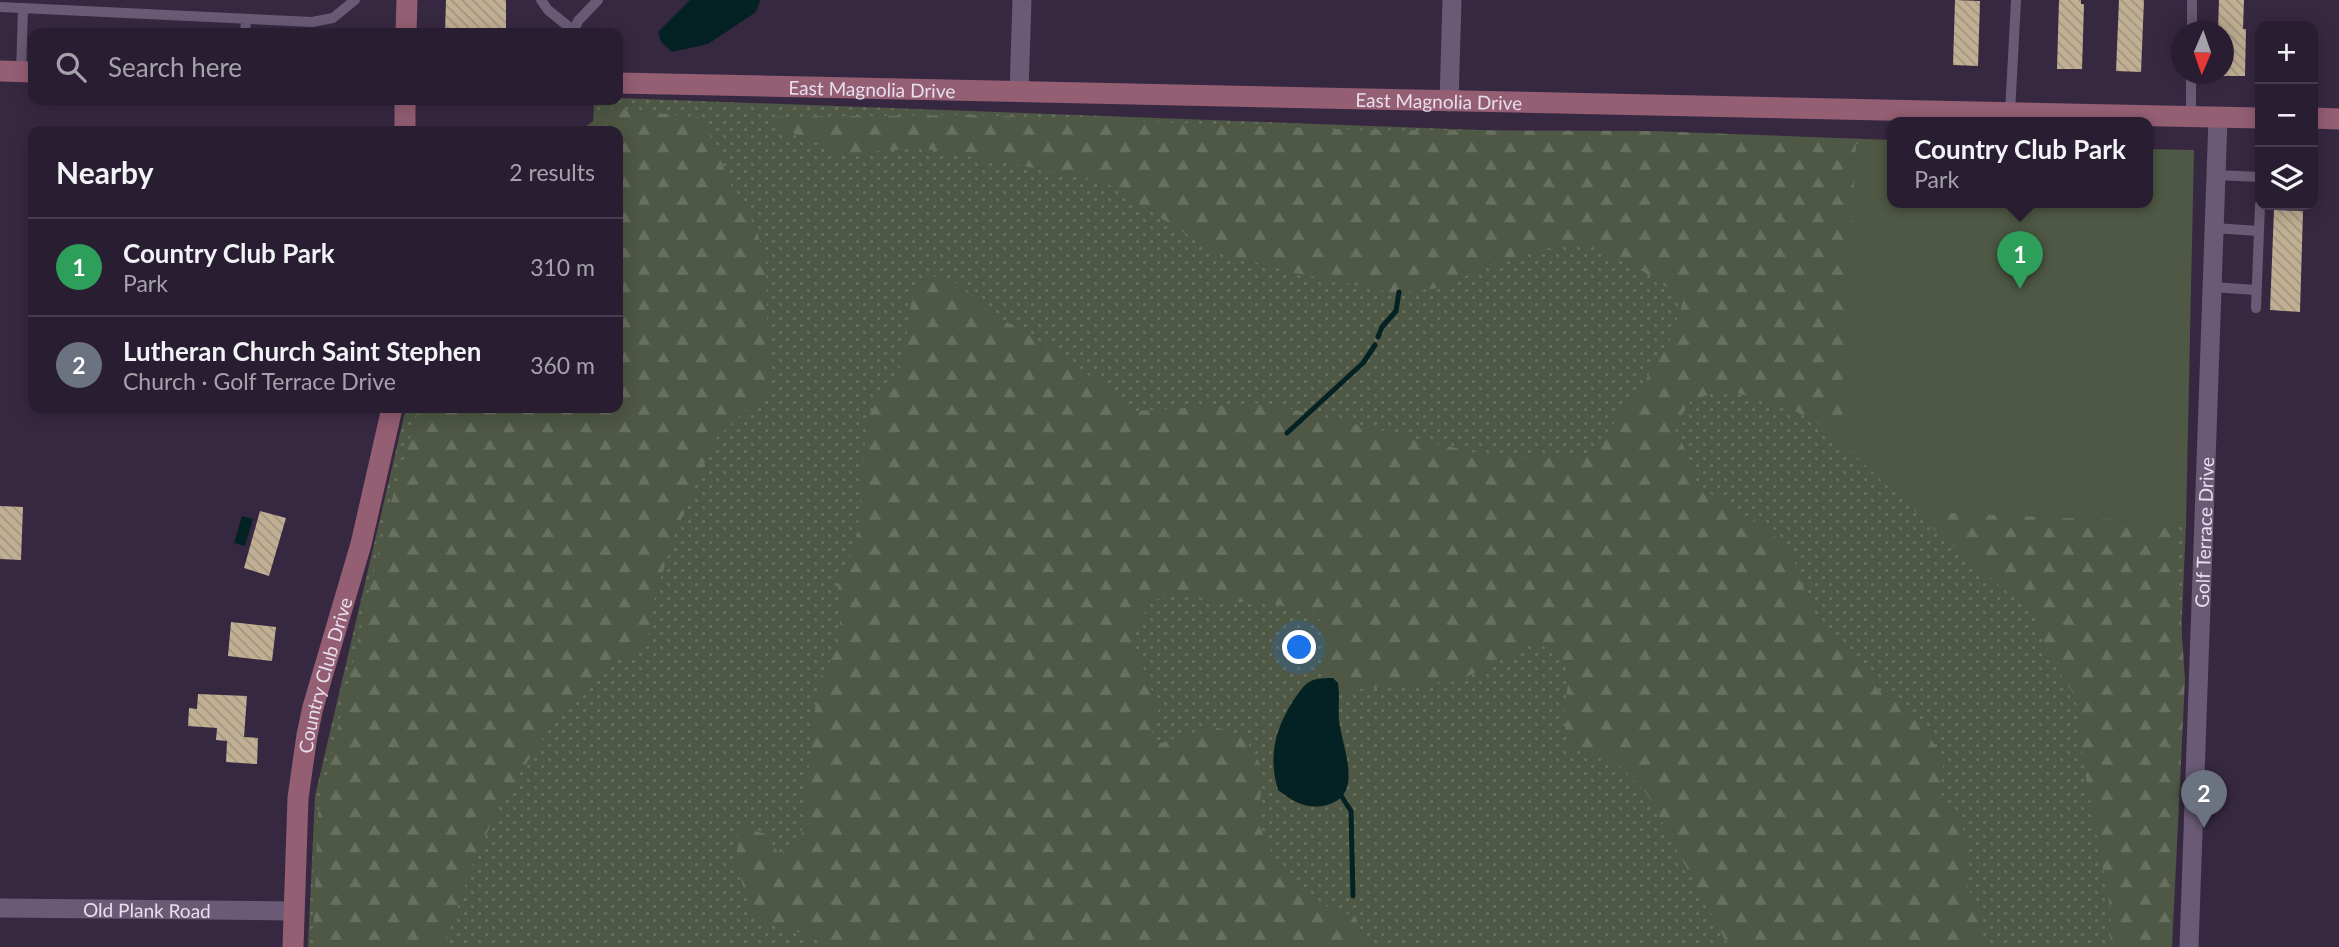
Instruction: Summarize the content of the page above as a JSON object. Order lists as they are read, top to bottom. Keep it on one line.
{"streets":{"main road":["East Magnolia Drive","Country Club Drive"],"street":["Golf Terrace Drive","Old Plank Road"]},"crossings":[["East Magnolia Drive","Golf Terrace Drive"],["Country Club Drive","Old Plank Road"]],"north":"bottom","page":{"map_buttons":["+","−"],"search":"Search here","popup":["Country Club Park","Park"],"heading":["Nearby","2 results"],"list":[{"mark":"1","name":"Country Club Park","note":"Park","value":"310 m"},{"mark":"2","name":"Lutheran Church Saint Stephen","note":"Church · Golf Terrace Drive","value":"360 m"}],"pins":["1","2"]}}
